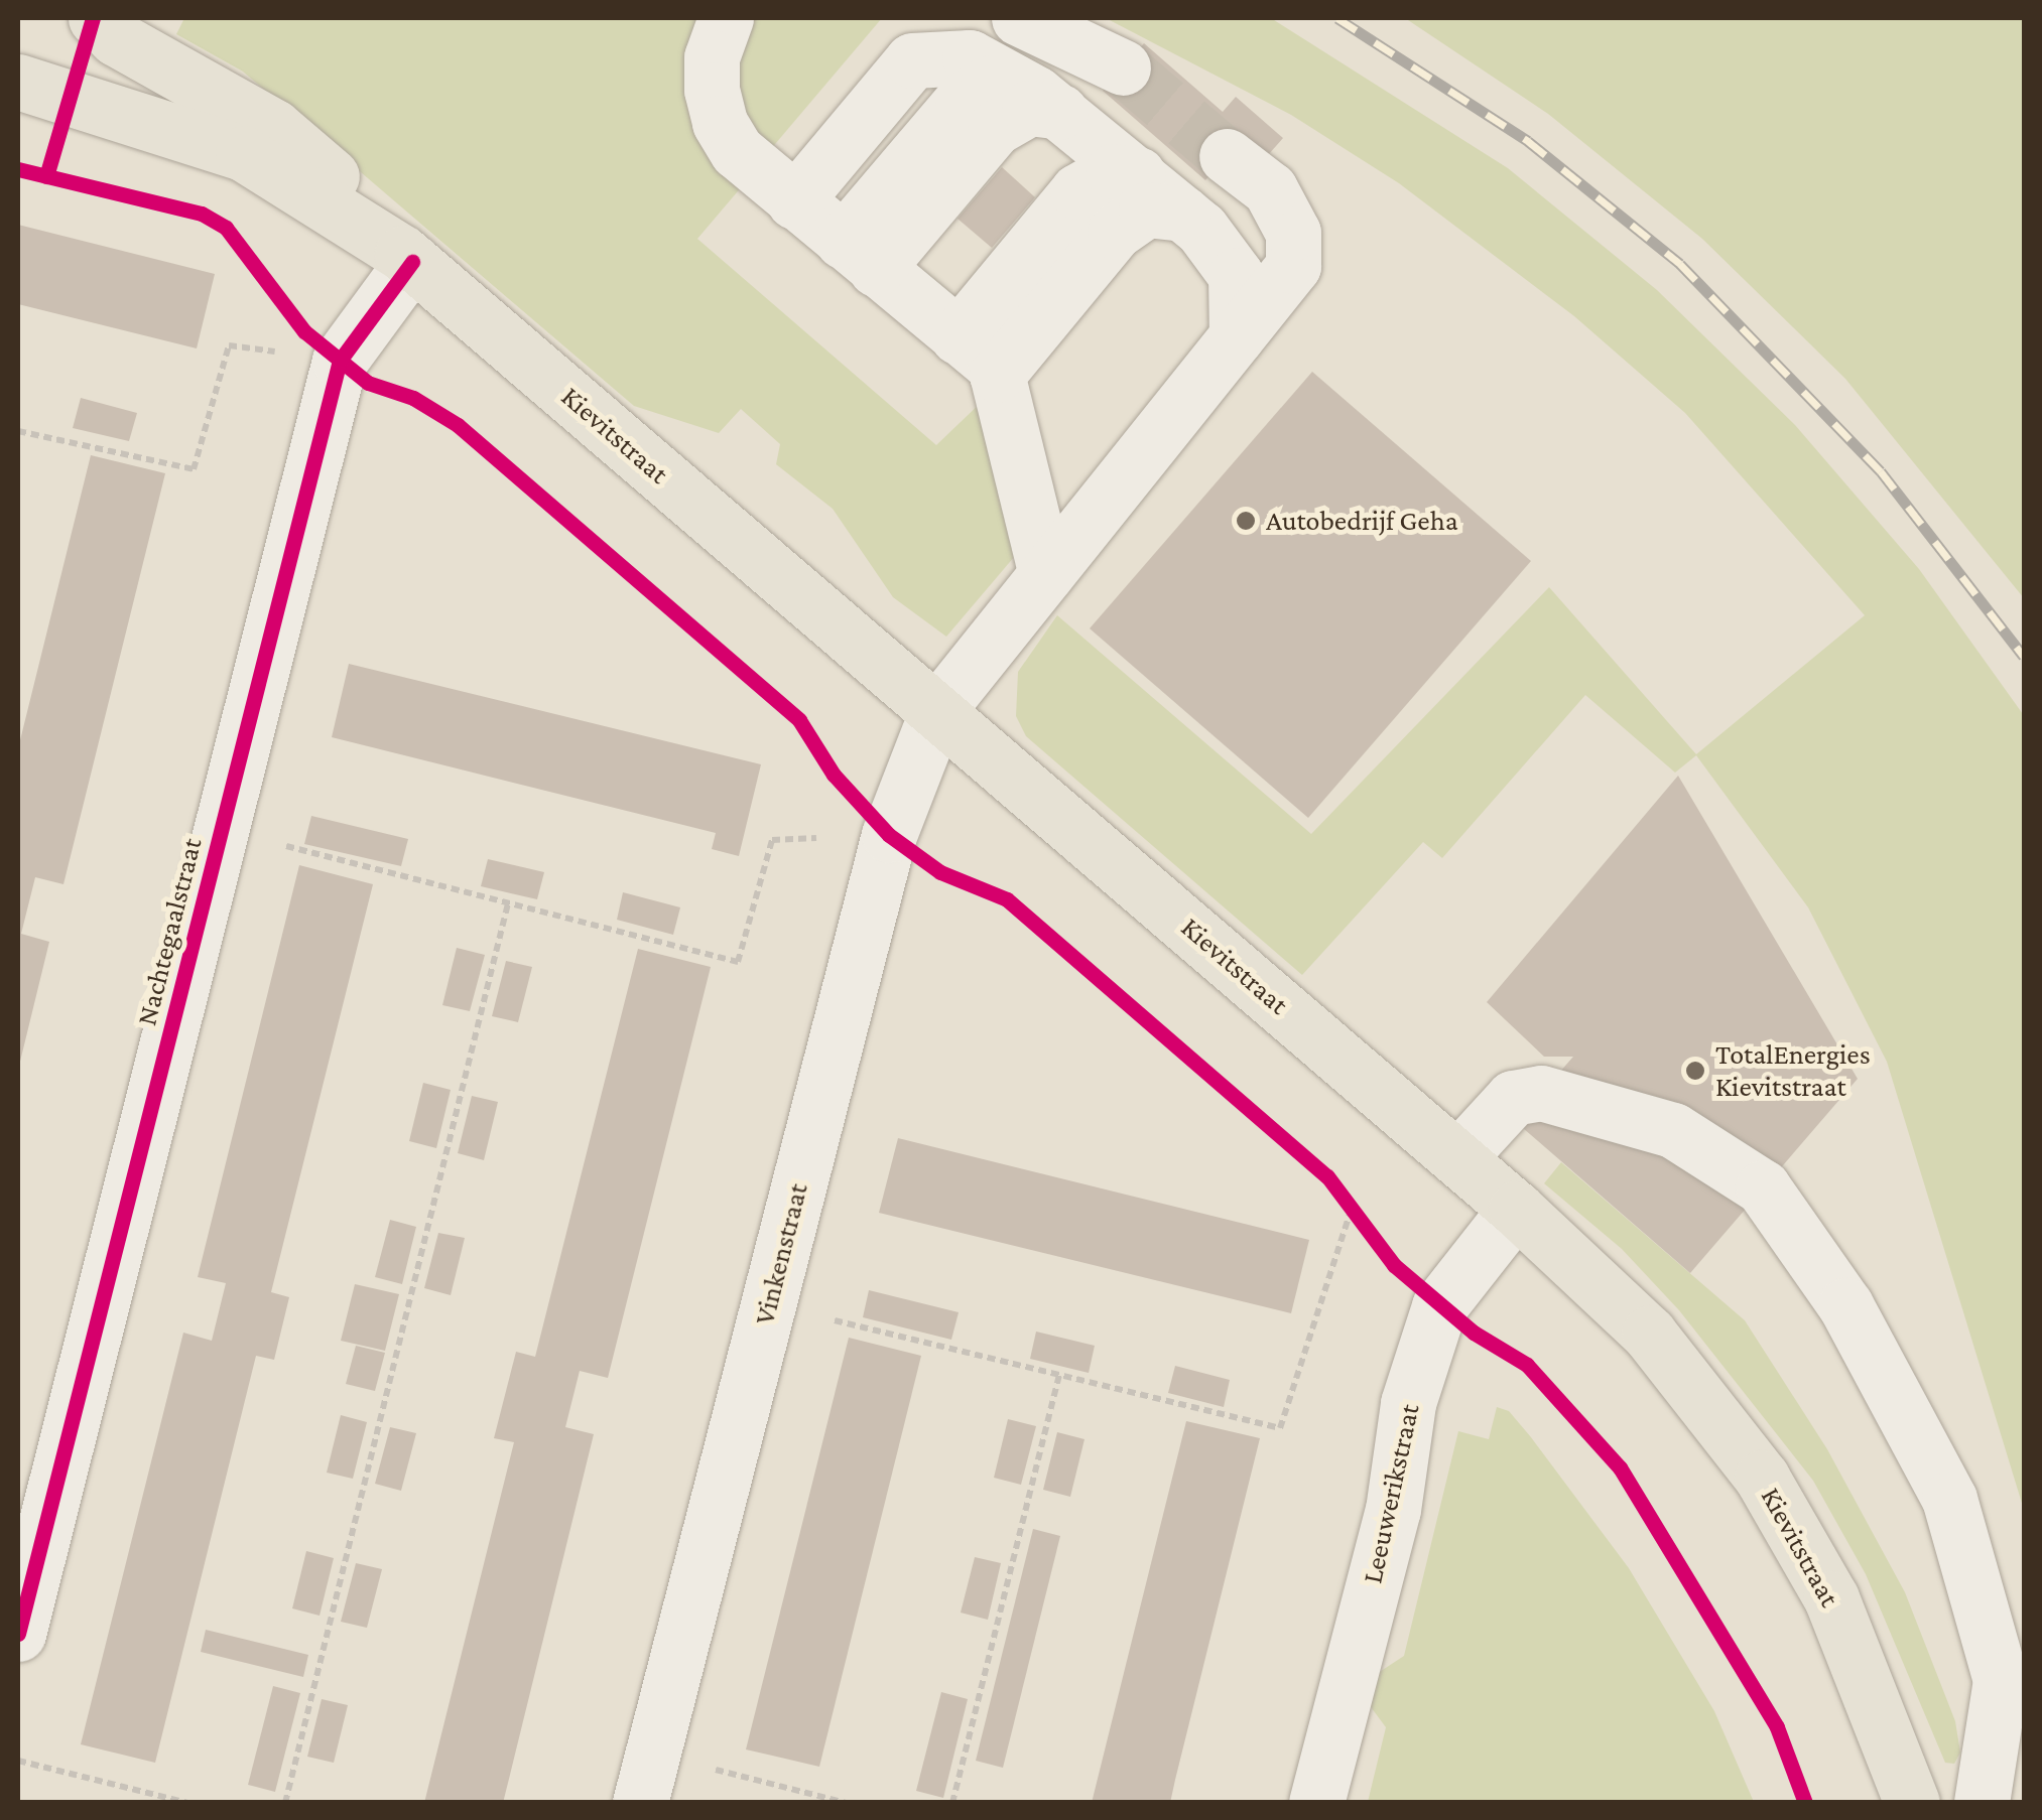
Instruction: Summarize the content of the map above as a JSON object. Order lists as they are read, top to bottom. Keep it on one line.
{"streets":{"main road":["Kievitstraat"],"street":["Nachtegaalstraat","Vinkenstraat","Leeuwerikstraat"]},"crossings":[["Kievitstraat","Nachtegaalstraat"],["Kievitstraat","Vinkenstraat"],["Kievitstraat","Leeuwerikstraat"]],"places":["Autobedrijf Geha","TotalEnergies Kievitstraat"]}
